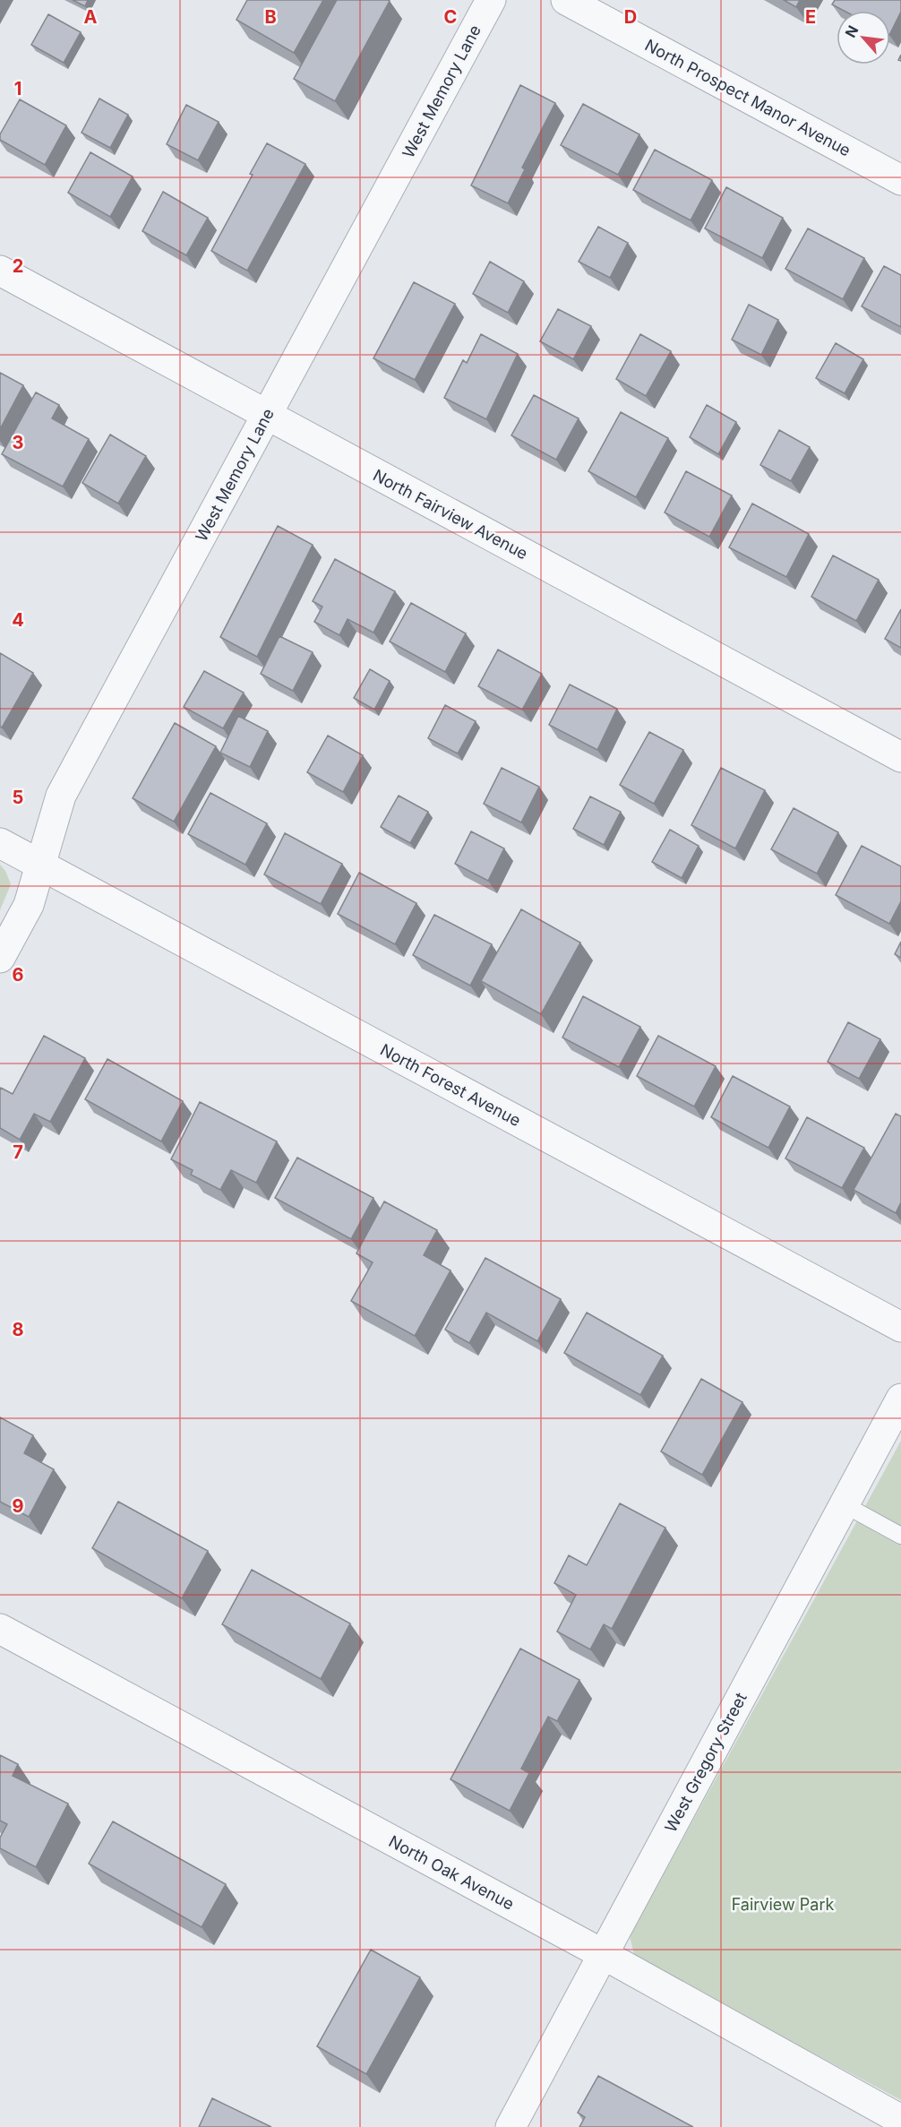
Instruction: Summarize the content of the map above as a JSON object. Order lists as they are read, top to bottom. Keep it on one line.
{"streets":{"street":["West Memory Lane","North Prospect Manor Avenue","North Fairview Avenue","North Forest Avenue","West Gregory Street","North Oak Avenue"]},"crossings":[["West Memory Lane","North Fairview Avenue"],["West Memory Lane","North Forest Avenue"],["West Gregory Street","North Oak Avenue"]],"parks":["Fairview Park"],"north":"top left","grid":{"columns":["A","B","C","D","E"],"rows":["1","2","3","4","5","6","7","8","9"]}}
